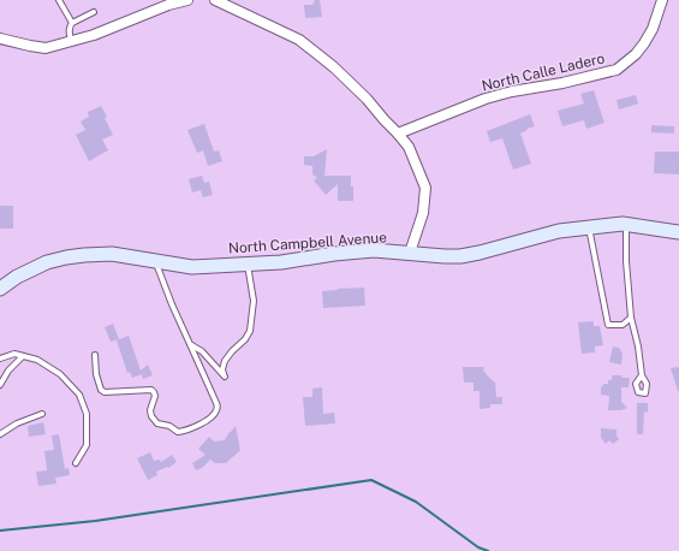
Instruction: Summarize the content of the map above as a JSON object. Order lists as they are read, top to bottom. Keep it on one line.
{"streets":{"main road":["North Campbell Avenue"],"street":["North Calle Ladero"]}}
